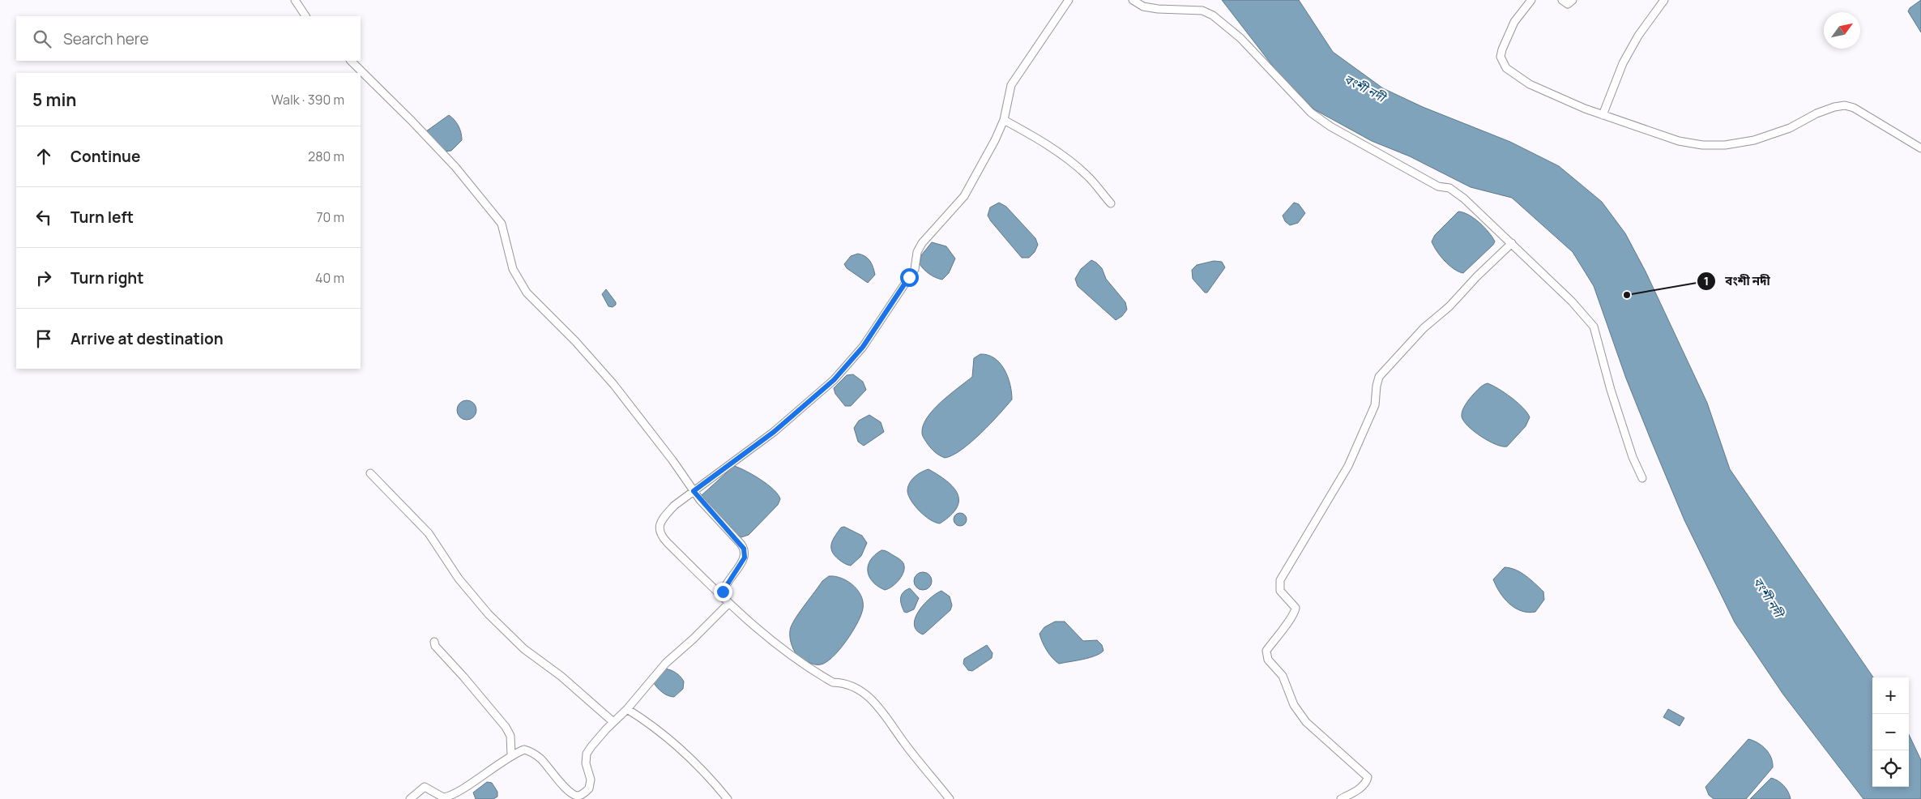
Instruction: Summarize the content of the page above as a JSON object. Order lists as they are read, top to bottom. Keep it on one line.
{"water":["বংশী নদী"],"places":["বংশী নদী"],"north":"top right","page":{"search":"Search here","heading":["5 min","Walk · 390 m"],"list":[["Continue","280 m"],["Turn left","70 m"],["Turn right","40 m"],"Arrive at destination"],"map_buttons":["+","−"]}}
